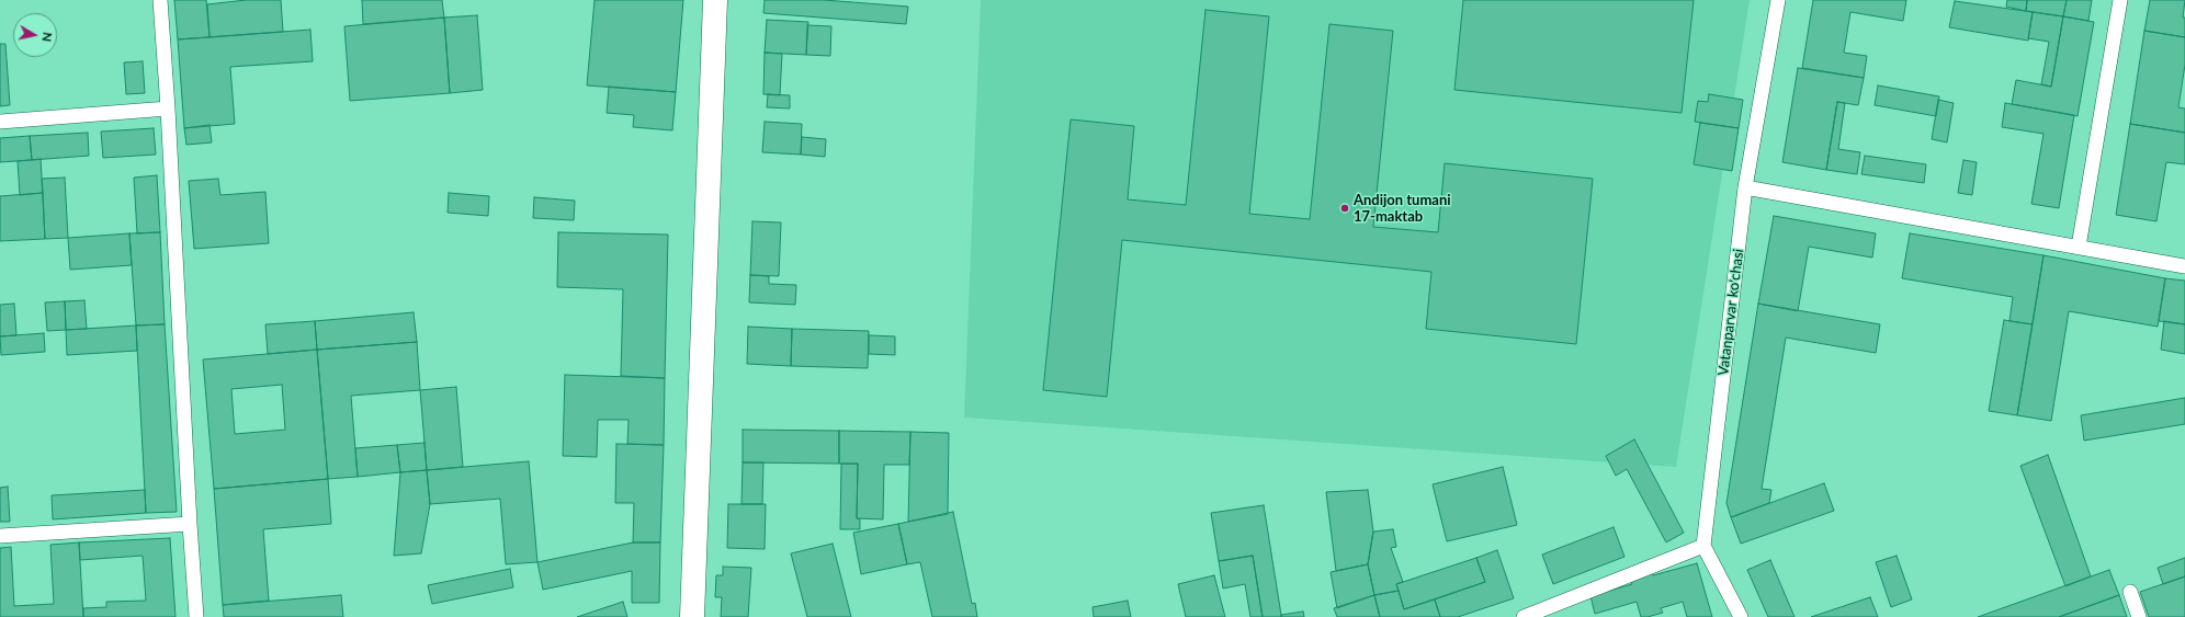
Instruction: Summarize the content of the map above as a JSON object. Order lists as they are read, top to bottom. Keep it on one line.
{"streets":{"lane":["Vatanparvar ko'chasi"]},"places":["Andijon tumani 17-maktab"],"north":"right"}
